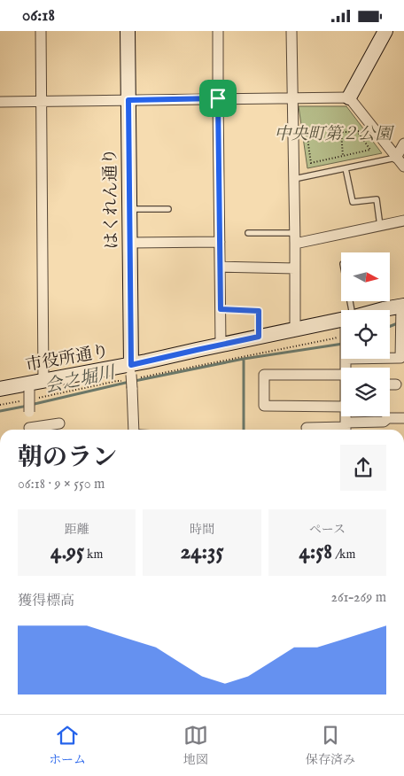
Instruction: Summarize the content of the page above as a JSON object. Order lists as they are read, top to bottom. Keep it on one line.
{"streets":{"street":["はくれん通り","市役所通り"]},"crossings":[["はくれん通り","市役所通り"]],"water":["会之堀川"],"parks":["中央町第２公園"],"north":"right","page":{"status":"06:18","heading":["朝のラン","06:18 · 9 × 550 m"],"stats":[["距離","4.95 km"],["時間","24:35"],["ペース","4:58 /km"]],"chart":["獲得標高","261–269 m"],"tabs":["ホーム","地図","保存済み"]}}
